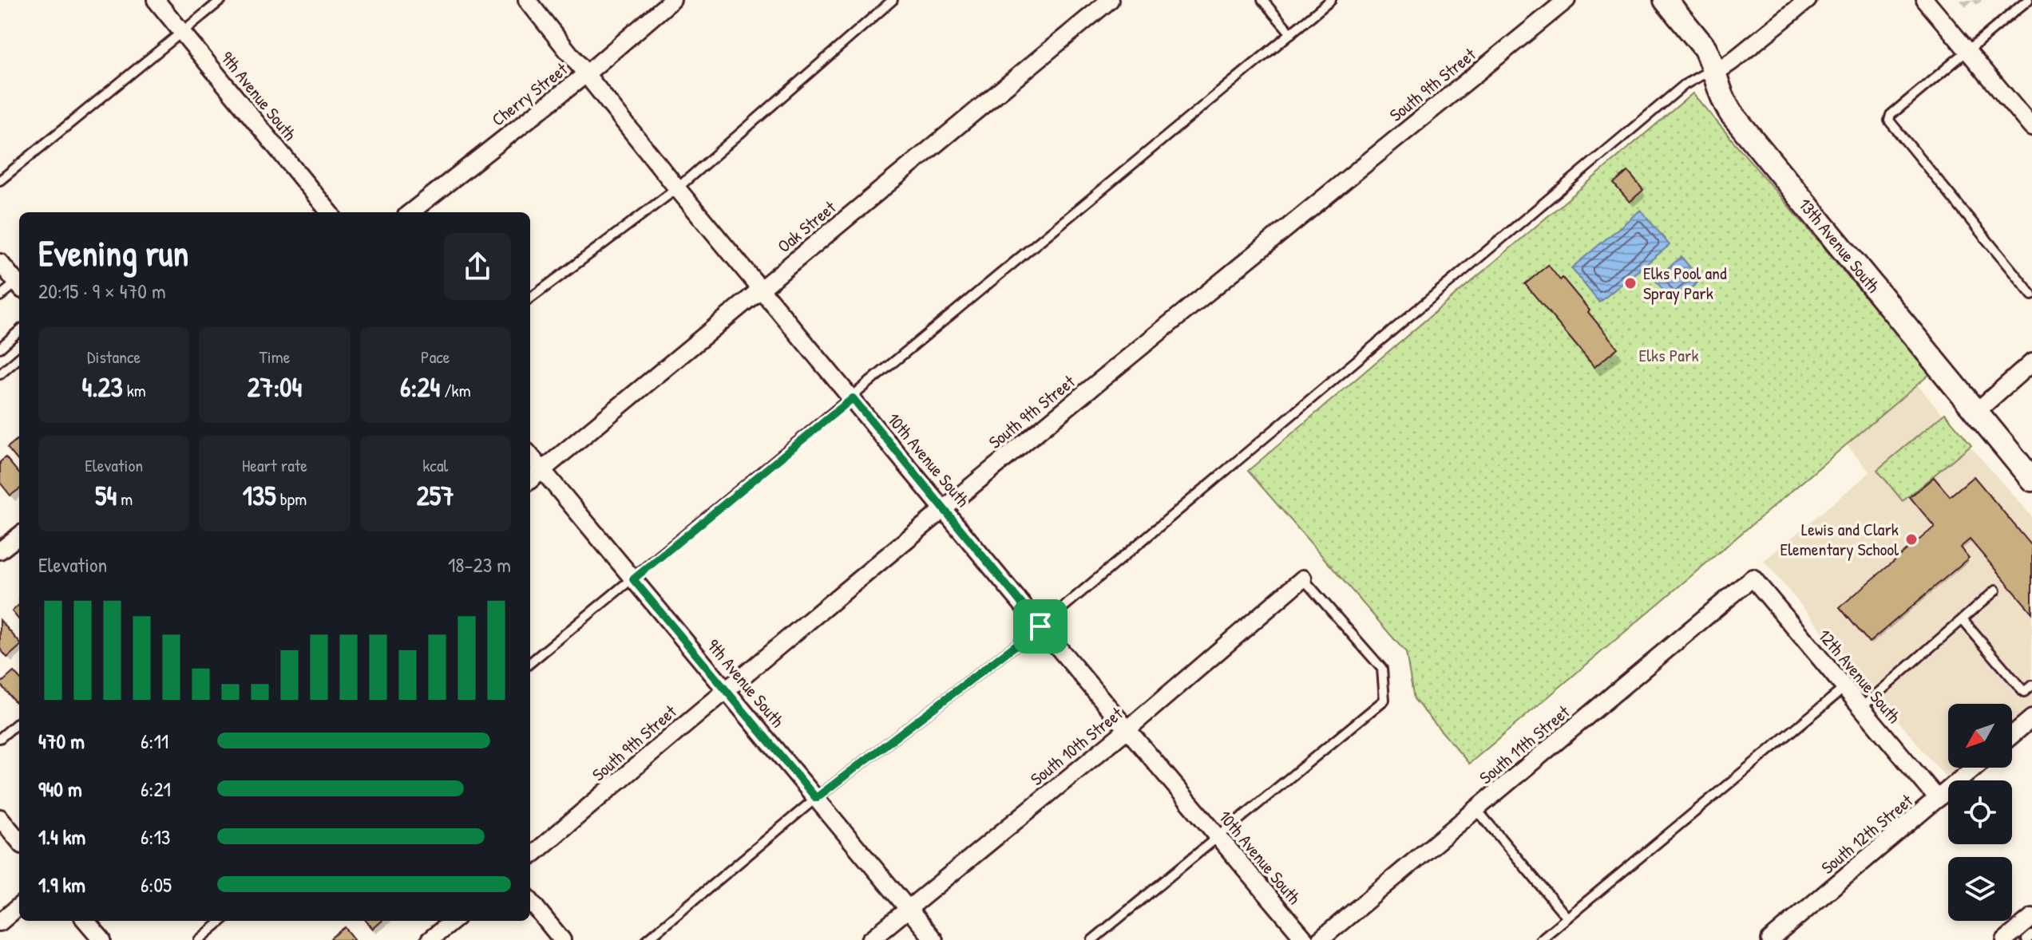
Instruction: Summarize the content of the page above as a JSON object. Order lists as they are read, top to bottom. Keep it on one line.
{"streets":{"street":["South 9th Street","Cherry Street","9th Avenue South","Oak Street","13th Avenue South","10th Avenue South","12th Avenue South","South 11th Street","South 10th Street","South 12th Street"]},"crossings":[["South 9th Street","9th Avenue South"],["South 9th Street","10th Avenue South"],["Cherry Street","10th Avenue South"],["9th Avenue South","Oak Street"],["9th Avenue South","South 10th Street"],["Oak Street","10th Avenue South"],["10th Avenue South","South 10th Street"],["12th Avenue South","South 11th Street"],["12th Avenue South","South 12th Street"]],"parks":["Elks Park"],"places":["Elks Pool and Spray Park","Lewis and Clark Elementary School"],"north":"bottom left","page":{"heading":["Evening run","20:15 · 9 × 470 m"],"stats":[["Distance","4.23 km"],["Time","27:04"],["Pace","6:24 /km"],["Elevation","54 m"],["Heart rate","135 bpm"],["kcal","257"]],"chart":["Elevation","18–23 m"],"list":[{"name":"470 m","note":"6:11"},{"name":"940 m","note":"6:21"},{"name":"1.4 km","note":"6:13"},{"name":"1.9 km","note":"6:05"}]}}
